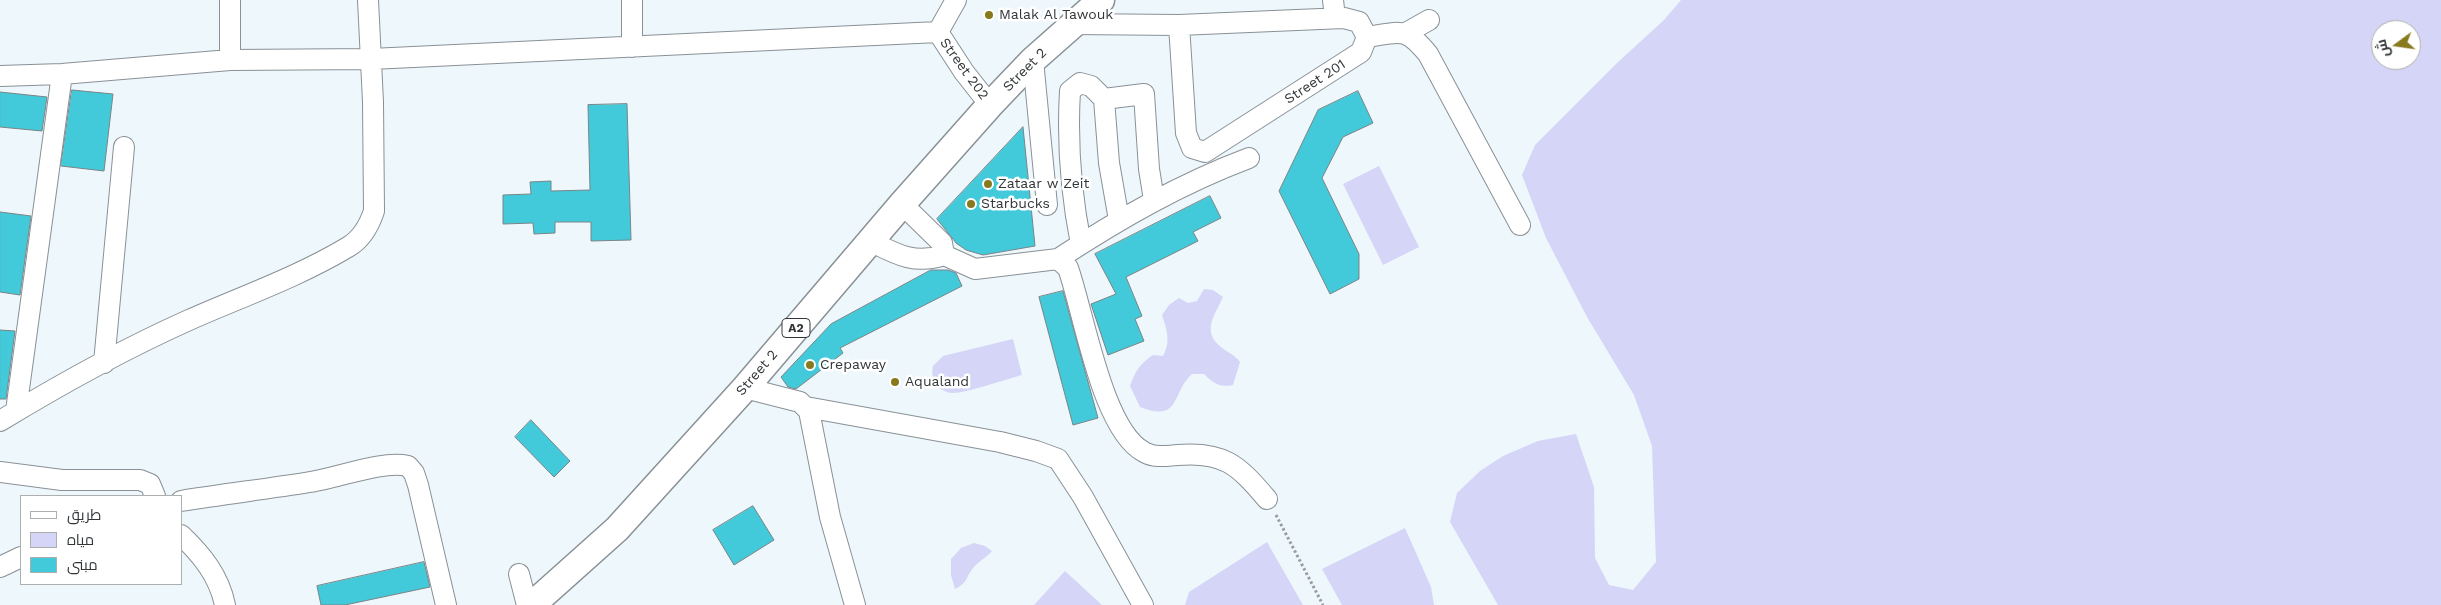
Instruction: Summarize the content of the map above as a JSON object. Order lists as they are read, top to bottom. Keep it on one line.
{"streets":{"main road":["Street 2","A2"],"street":["Street 202","Street 201"]},"crossings":[["Street 202","Street 2"],["Street 2","A2"]],"places":["Malak Al Tawouk","Zataar w Zeit","Starbucks","Crepaway","Aqualand"],"legend":["طريق","مياه","مبنى"],"north":"left"}
